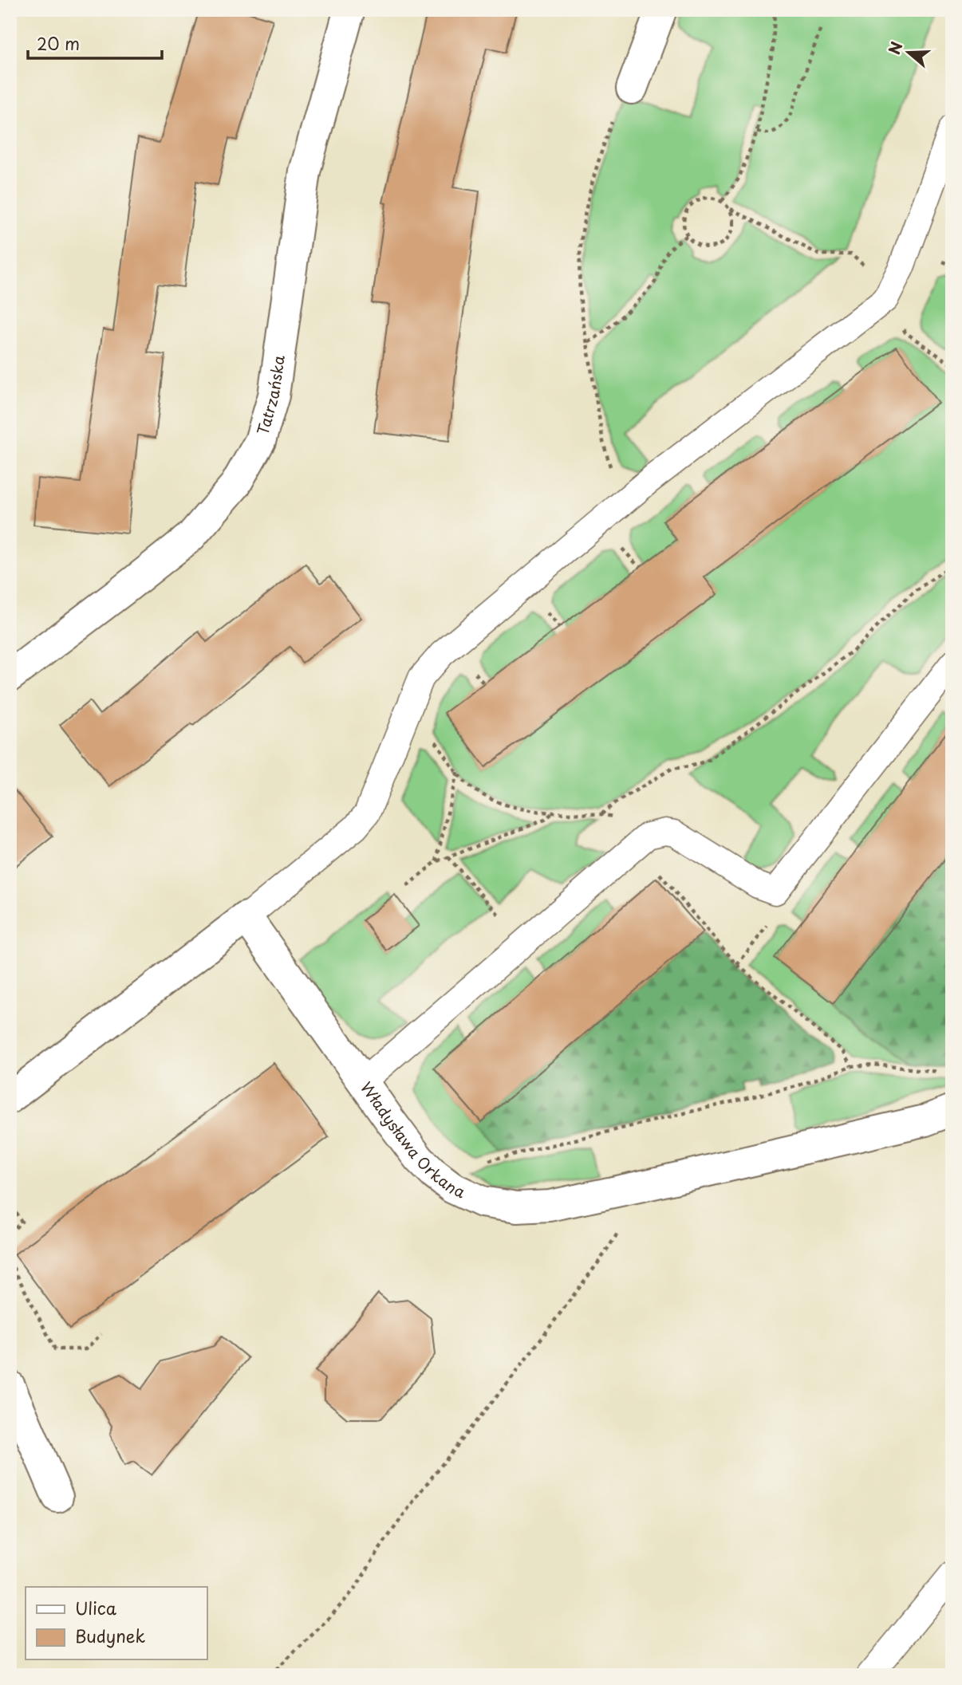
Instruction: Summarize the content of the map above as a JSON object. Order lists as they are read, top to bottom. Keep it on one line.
{"streets":{"street":["Tatrzańska","Władysława Orkana"]},"legend":["Ulica","Budynek"],"scale_bar":"20 m","north":"left"}
